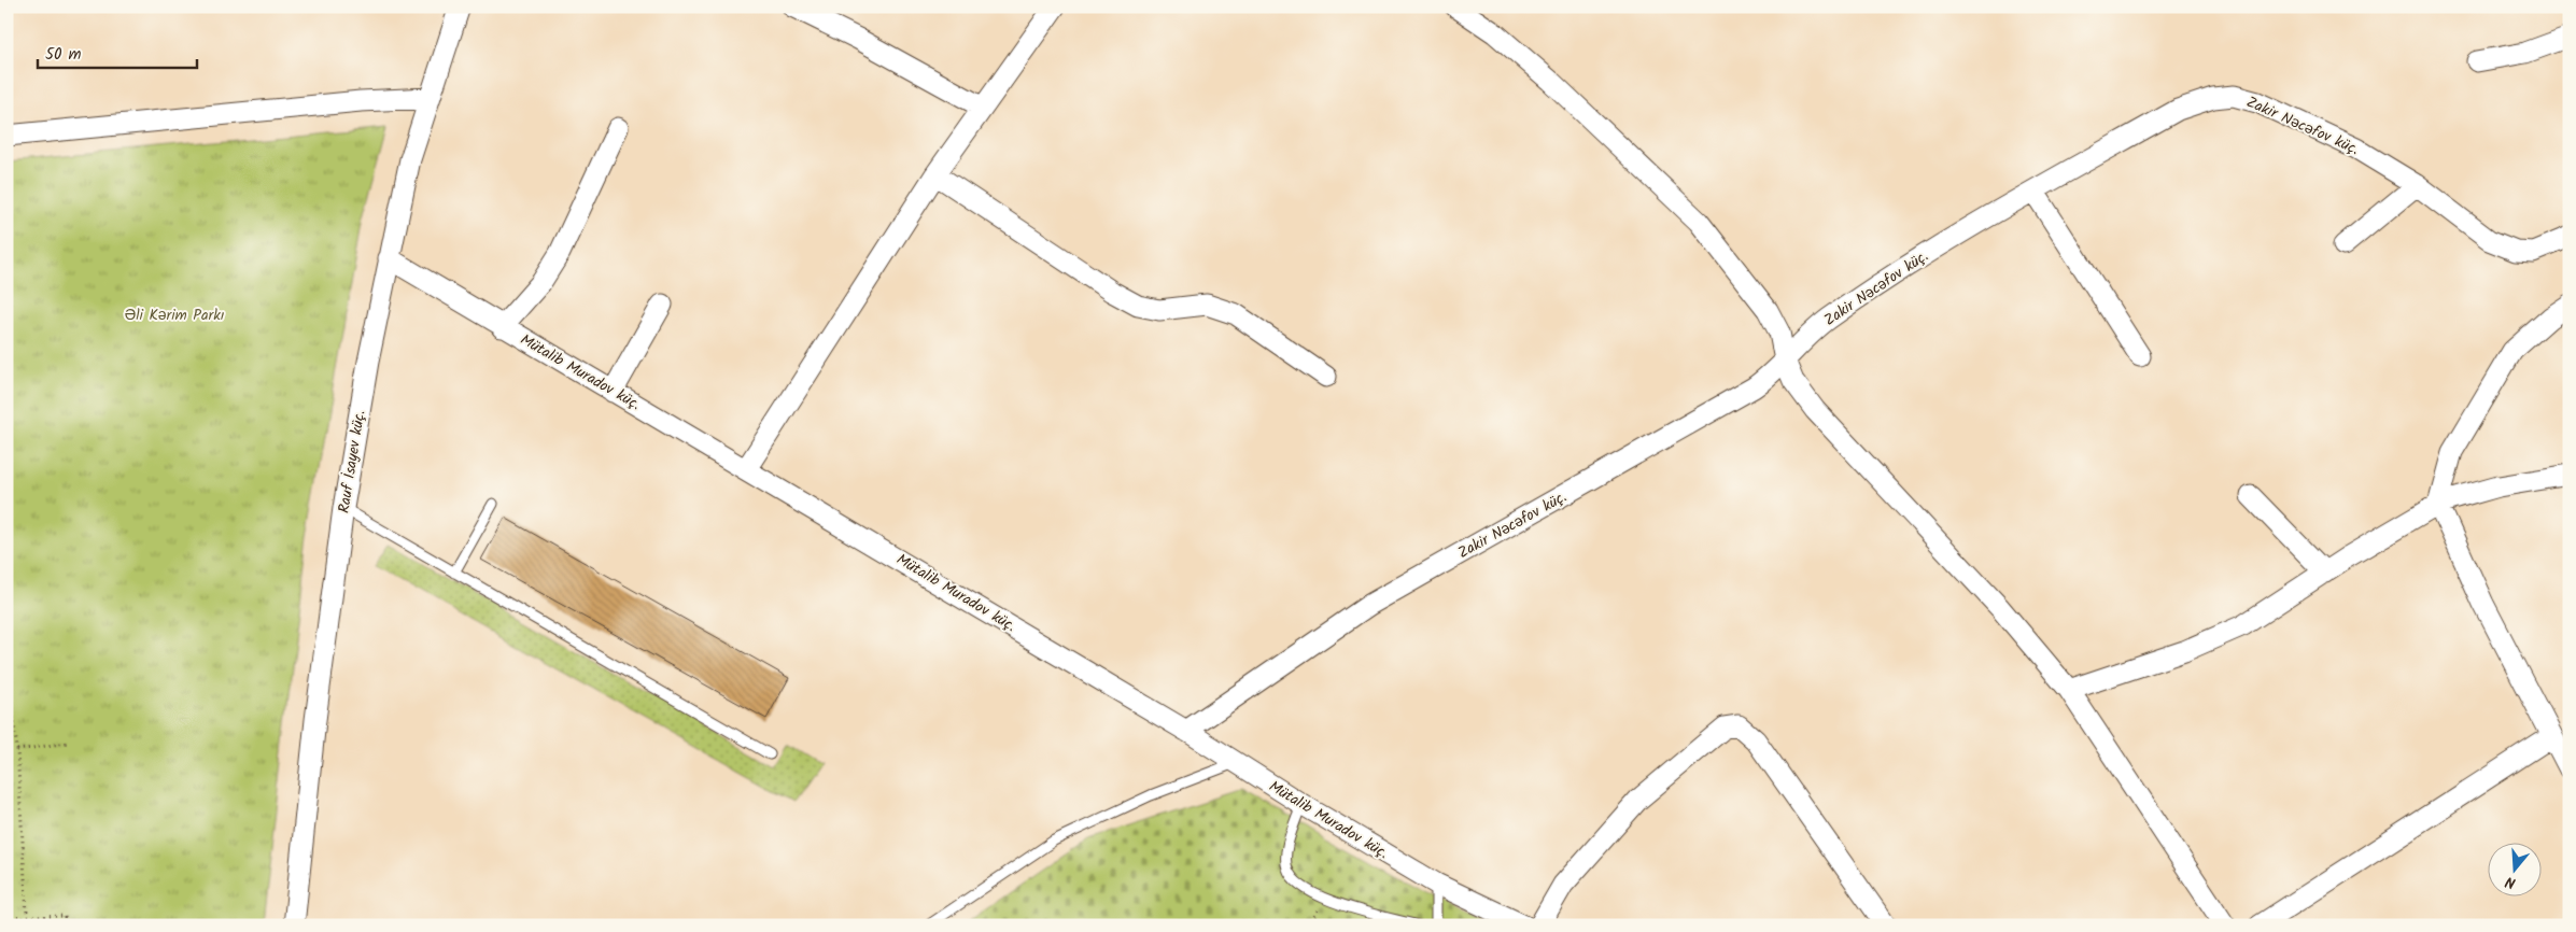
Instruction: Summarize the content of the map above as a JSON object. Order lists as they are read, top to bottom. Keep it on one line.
{"streets":{"street":["Zakir Nəcəfov küç.","Mütalib Muradov küç.","Rauf İsayev küç."]},"crossings":[["Zakir Nəcəfov küç.","Mütalib Muradov küç."],["Mütalib Muradov küç.","Rauf İsayev küç."]],"parks":["Əli Kərim Parkı"],"scale_bar":"50 m","north":"bottom"}
